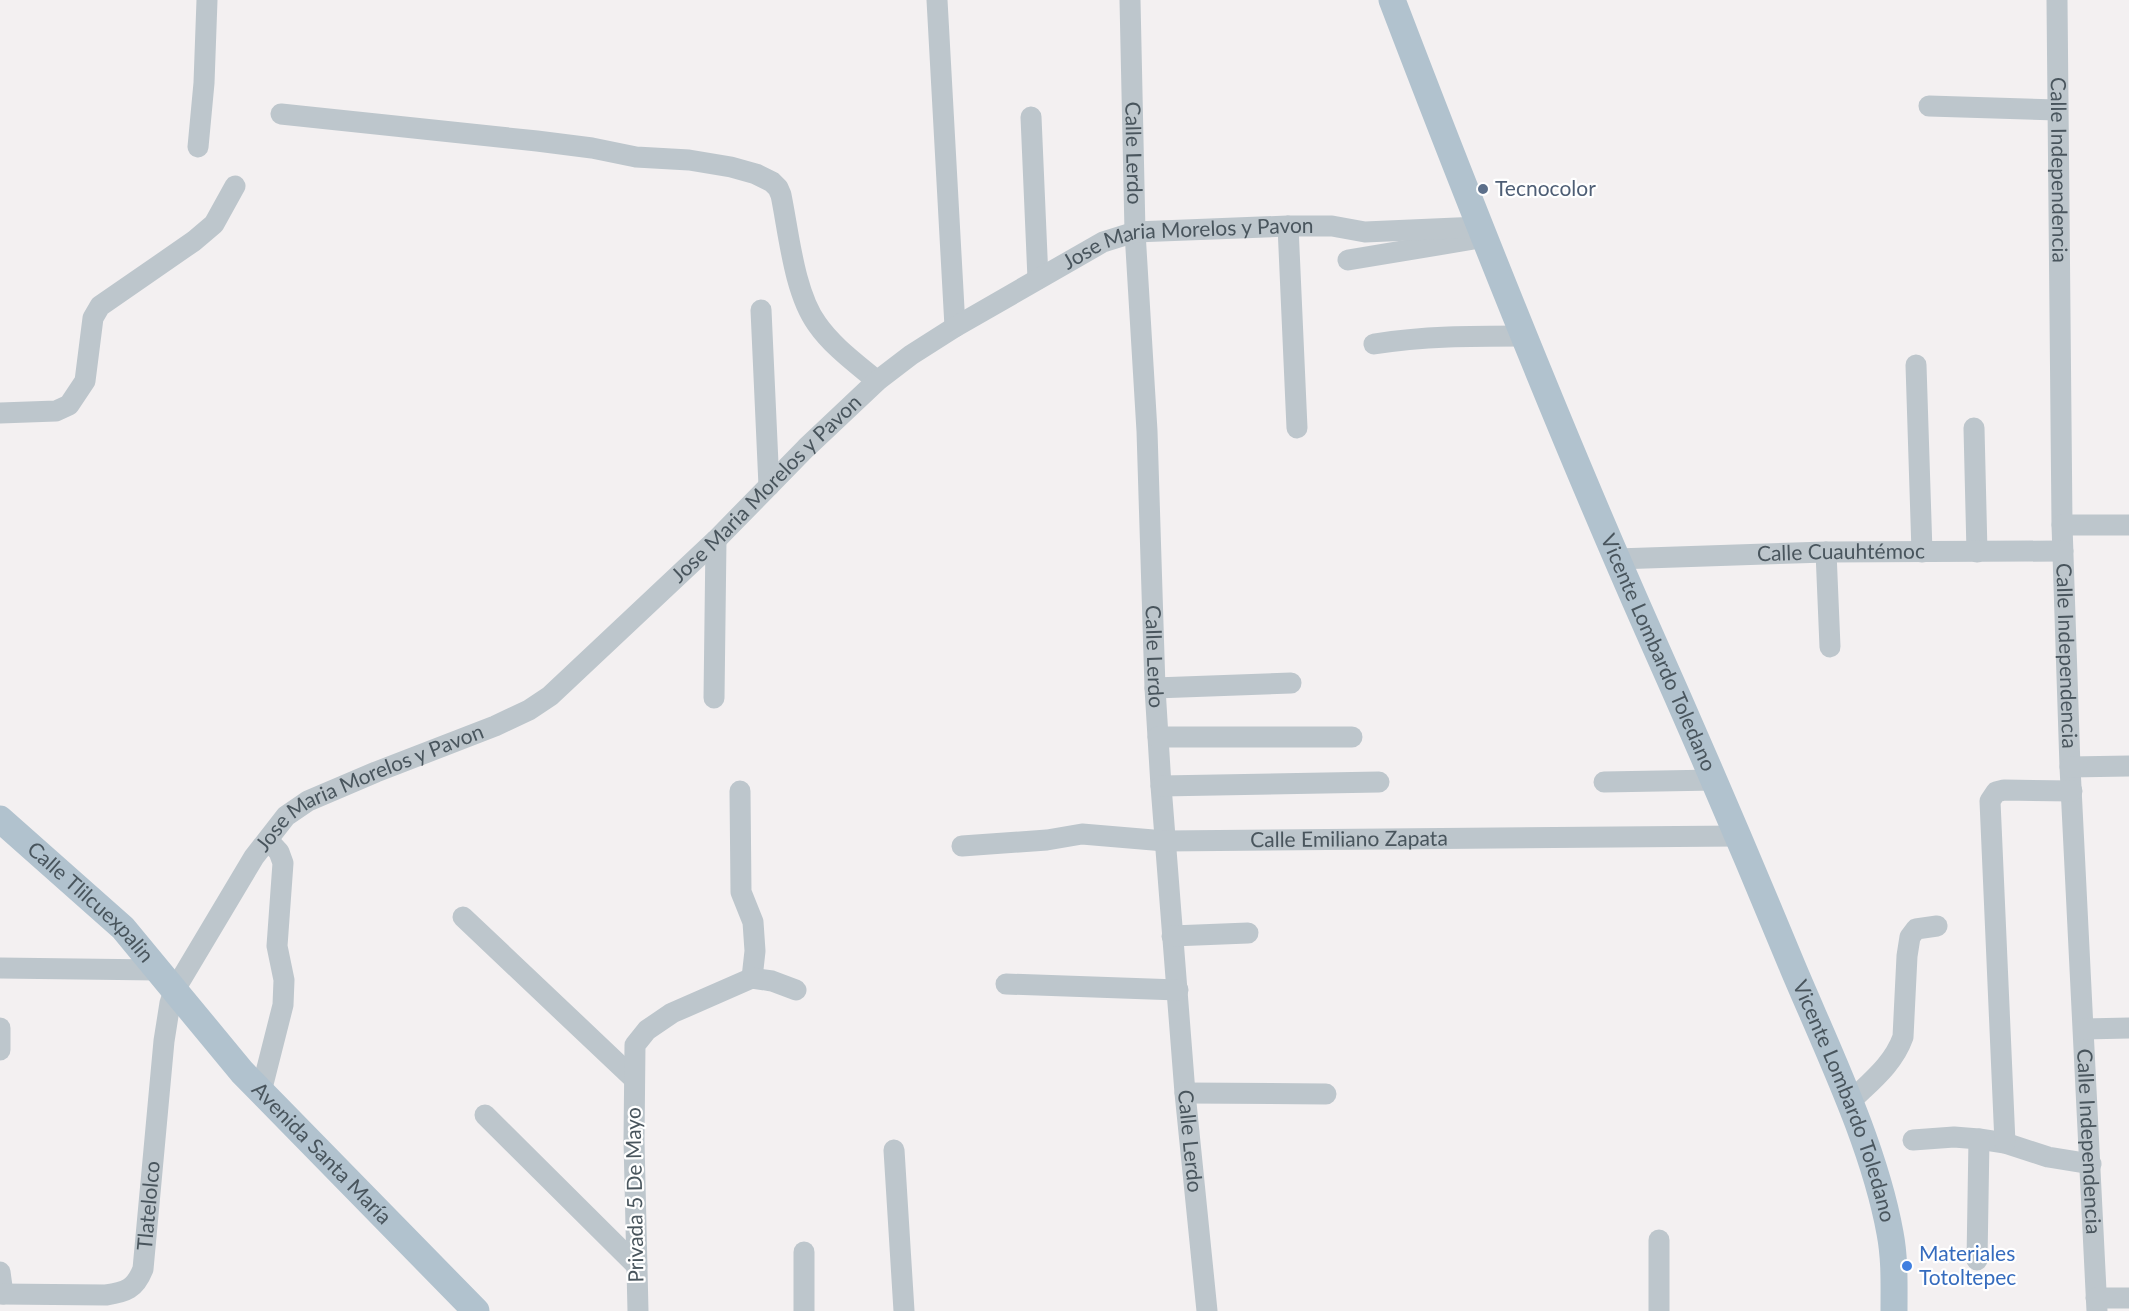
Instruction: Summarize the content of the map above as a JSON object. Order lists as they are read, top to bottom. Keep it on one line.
{"streets":{"main road":["Vicente Lombardo Toledano","Calle Tlilcuexpalin","Avenida Santa María"],"street":["Calle Lerdo","Calle Independencia","Jose Maria Morelos y Pavon","Calle Cuauhtémoc","Calle Emiliano Zapata","Privada 5 De Mayo","Tlatelolco"]},"crossings":[["Calle Lerdo","Jose Maria Morelos y Pavon"],["Calle Lerdo","Calle Emiliano Zapata"],["Calle Independencia","Calle Cuauhtémoc"],["Jose Maria Morelos y Pavon","Vicente Lombardo Toledano"],["Jose Maria Morelos y Pavon","Calle Tlilcuexpalin"],["Jose Maria Morelos y Pavon","Avenida Santa María"],["Jose Maria Morelos y Pavon","Tlatelolco"],["Calle Cuauhtémoc","Vicente Lombardo Toledano"],["Vicente Lombardo Toledano","Calle Emiliano Zapata"],["Calle Tlilcuexpalin","Avenida Santa María"],["Calle Tlilcuexpalin","Tlatelolco"],["Avenida Santa María","Tlatelolco"]],"places":["Tecnocolor","Materiales Totoltepec"]}
